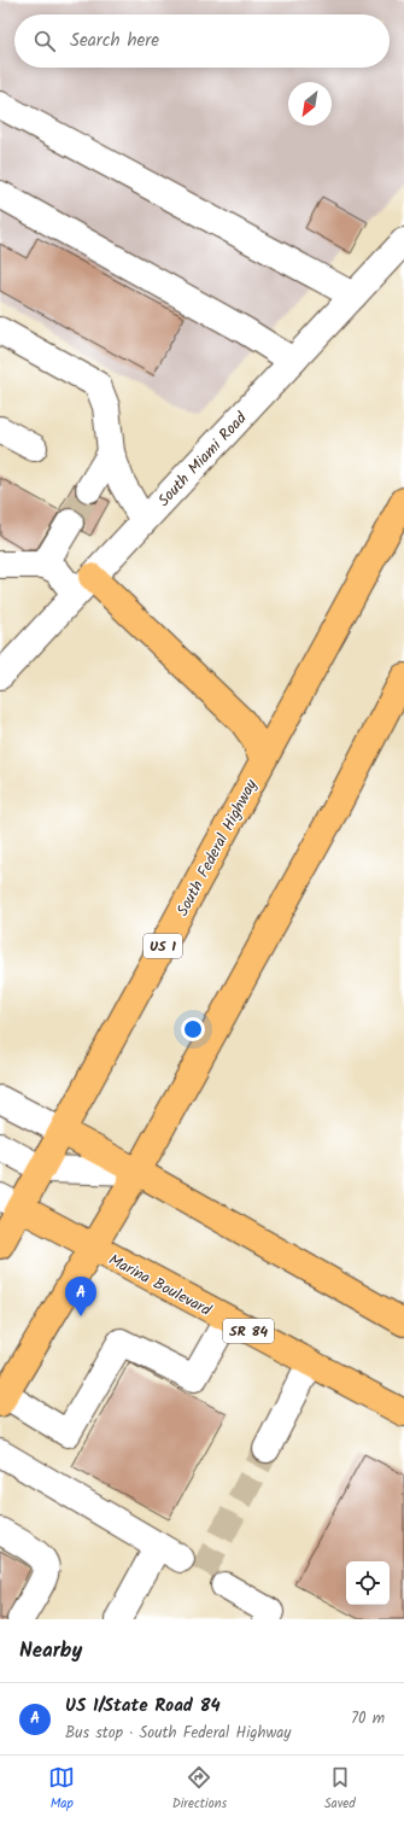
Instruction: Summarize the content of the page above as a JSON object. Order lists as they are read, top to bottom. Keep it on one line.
{"streets":{"main road":["South Federal Highway","US 1","Marina Boulevard","SR 84"],"street":["South Miami Road"]},"crossings":[["South Federal Highway","Marina Boulevard"]],"north":"bottom left","page":{"search":"Search here","pins":"A","heading":"Nearby","list":[{"mark":"A","name":"US 1/State Road 84","note":"Bus stop · South Federal Highway","value":"70 m"}],"nav":["Map","Directions","Saved"]}}
